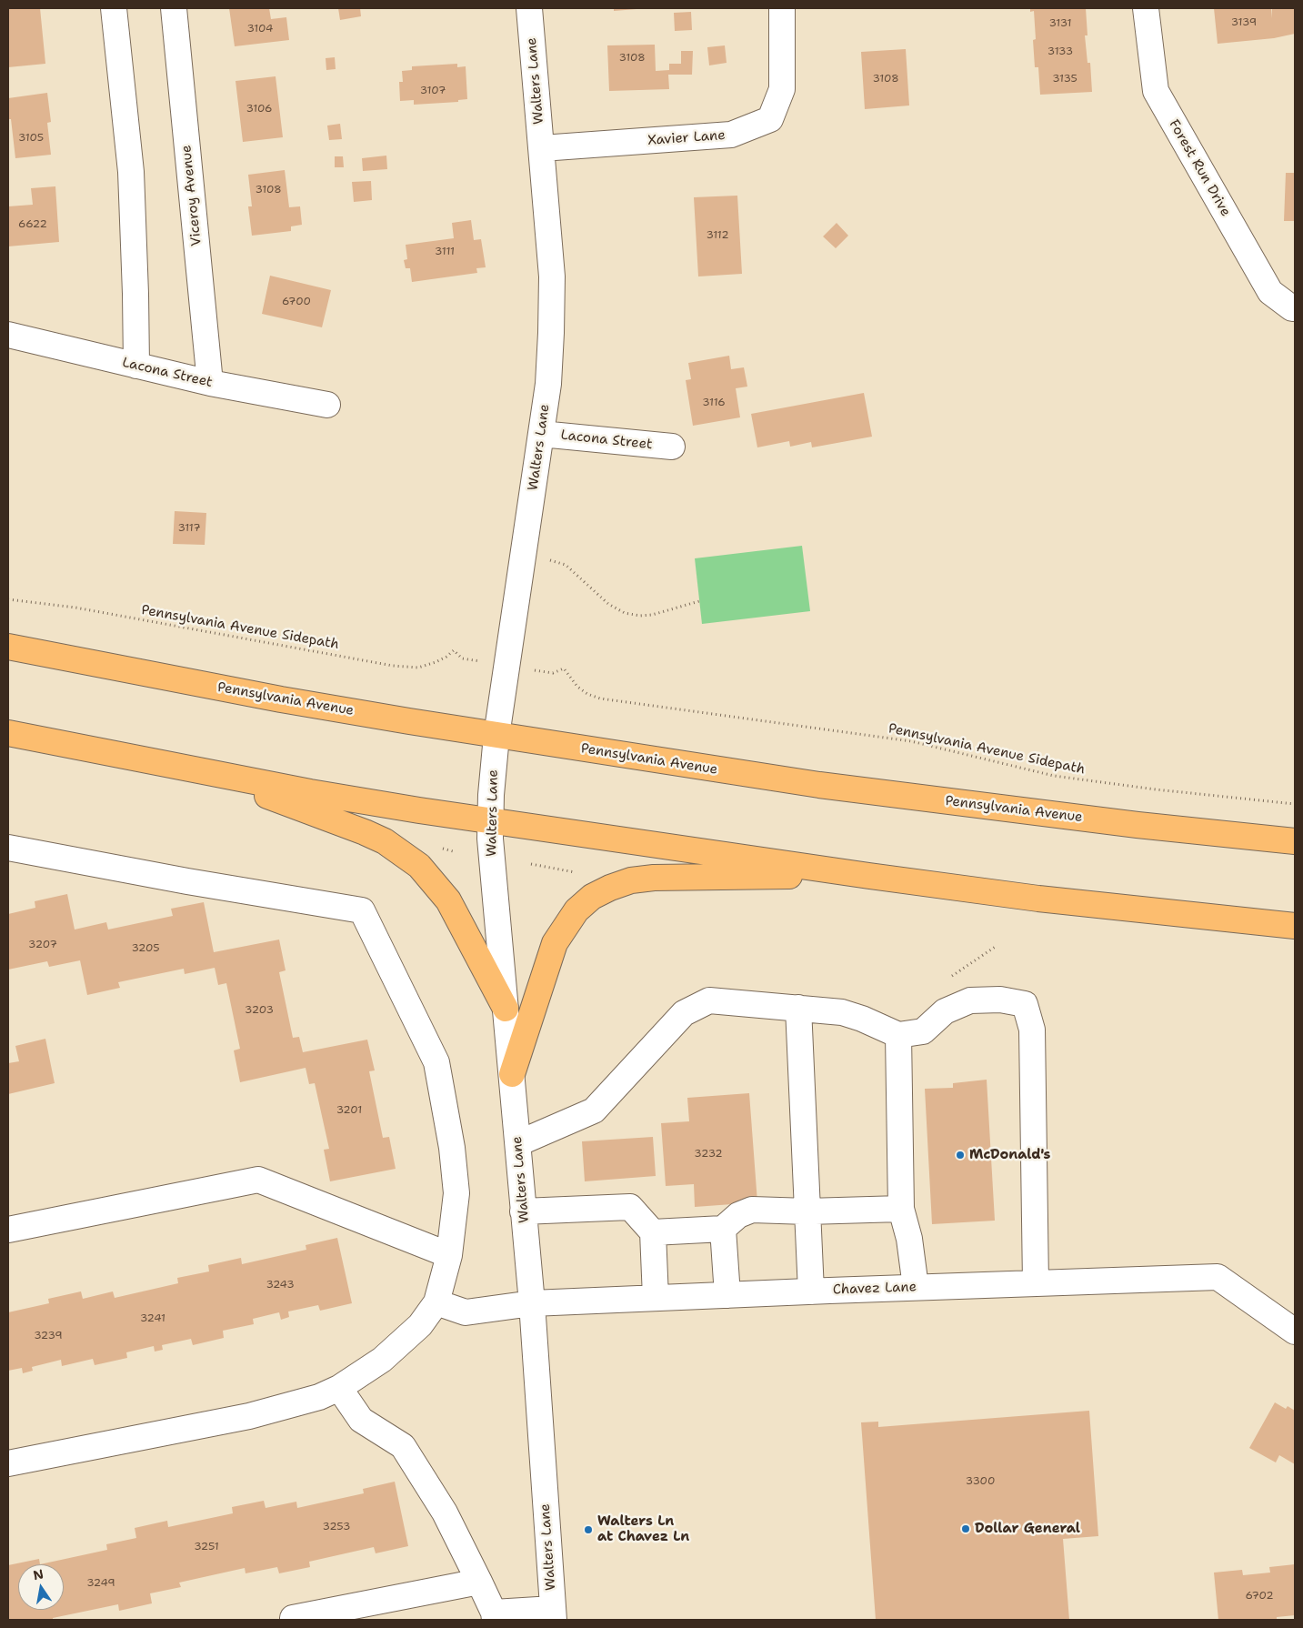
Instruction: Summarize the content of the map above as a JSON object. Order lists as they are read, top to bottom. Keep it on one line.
{"streets":{"highway":["Pennsylvania Avenue"],"street":["Walters Lane","Xavier Lane","Forest Run Drive","Viceroy Avenue","Lacona Street","Chavez Lane"],"path":["Pennsylvania Avenue Sidepath"]},"crossings":[["Walters Lane","Xavier Lane"],["Walters Lane","Lacona Street"],["Walters Lane","Pennsylvania Avenue"],["Walters Lane","Chavez Lane"],["Viceroy Avenue","Lacona Street"]],"places":["McDonald's","Dollar General","Walters Ln at Chavez Ln"],"house_numbers":["3139","3131","3104","3133","3108","3108","3135","3107","3106","3105","3108","6622","3112","3111","6700","3116","3117","3207","3205","3203","3201","3232","3243","3241","3239","3300","3253","3251","3249","6702"],"north":"top"}
